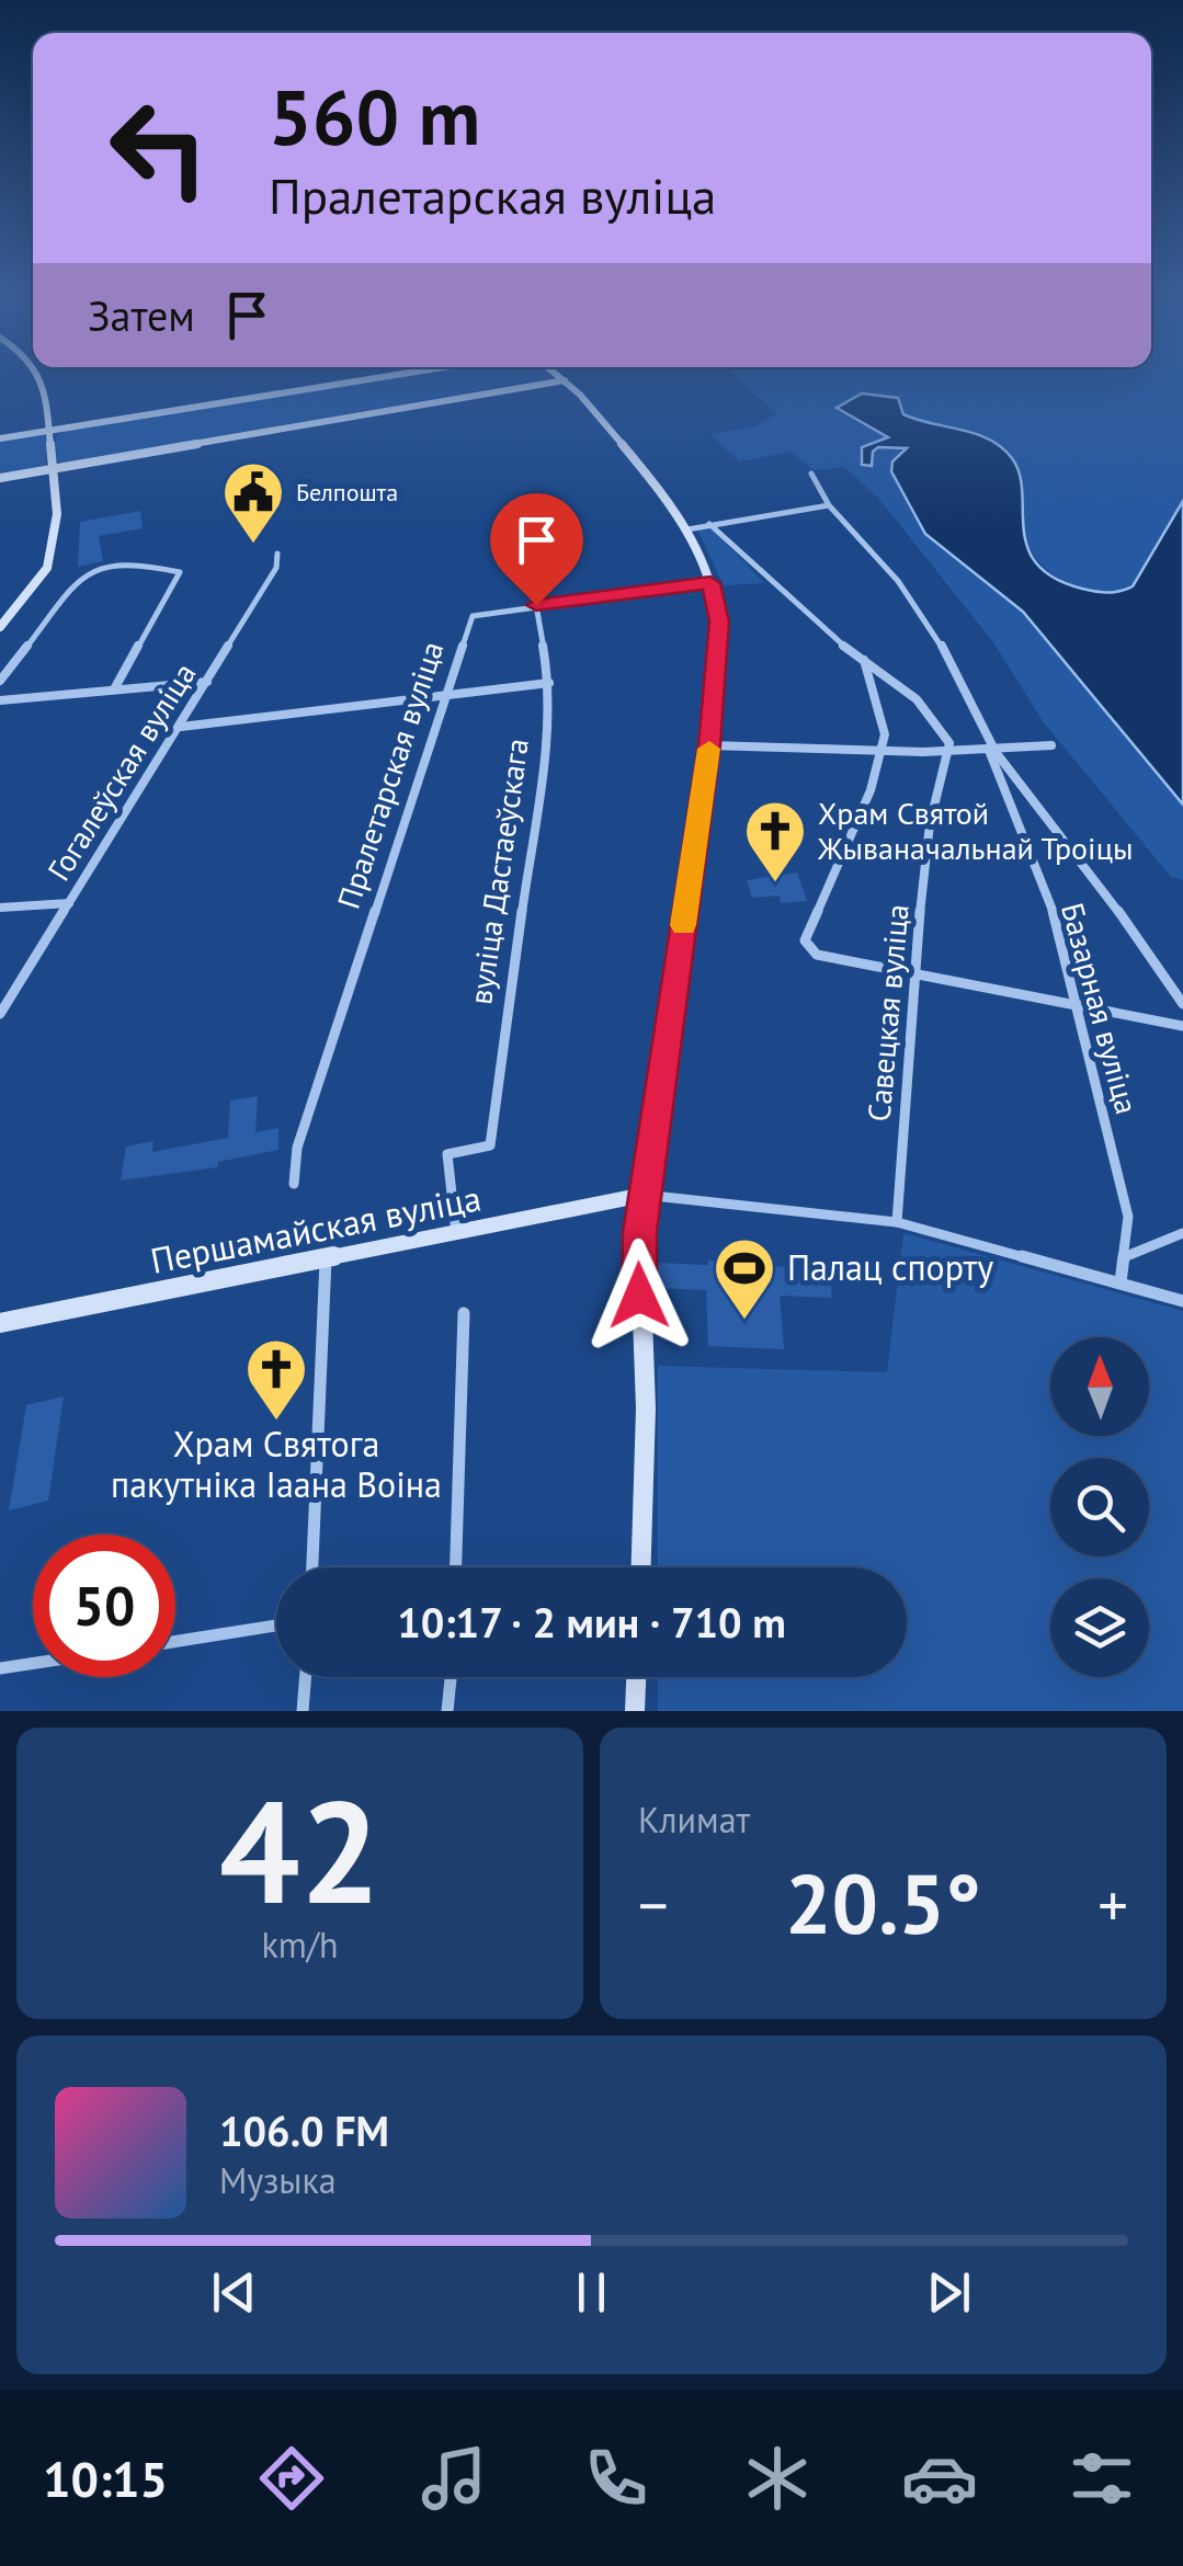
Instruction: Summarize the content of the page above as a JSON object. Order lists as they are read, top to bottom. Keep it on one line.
{"streets":{"main road":["Першамайская вуліца"],"street":["Гогалеўская вуліца","Пралетарская вуліца","вуліца Дастаеўскага","Базарная вуліца","Савецкая вуліца"]},"crossings":[["Пралетарская вуліца","вуліца Дастаеўскага"],["вуліца Дастаеўскага","Першамайская вуліца"]],"places":{"public building":["Белпошта"],"church":["Храм Святой Жываначальнай Троіцы","Храм Святога пакутніка Іаана Воіна"],"sports":["Палац спорту"]},"north":"top","page":{"turn":["560 m","Пралетарская вуліца"],"then":"Затем","limit":"50","trip":"10:17 · 2 мин · 710 m","tile":[["42","km/h"],"Климат"],"heat":["−","20.5°","+"],"song":["106.0 FM","Музыка"],"tabs":"10:15"}}
